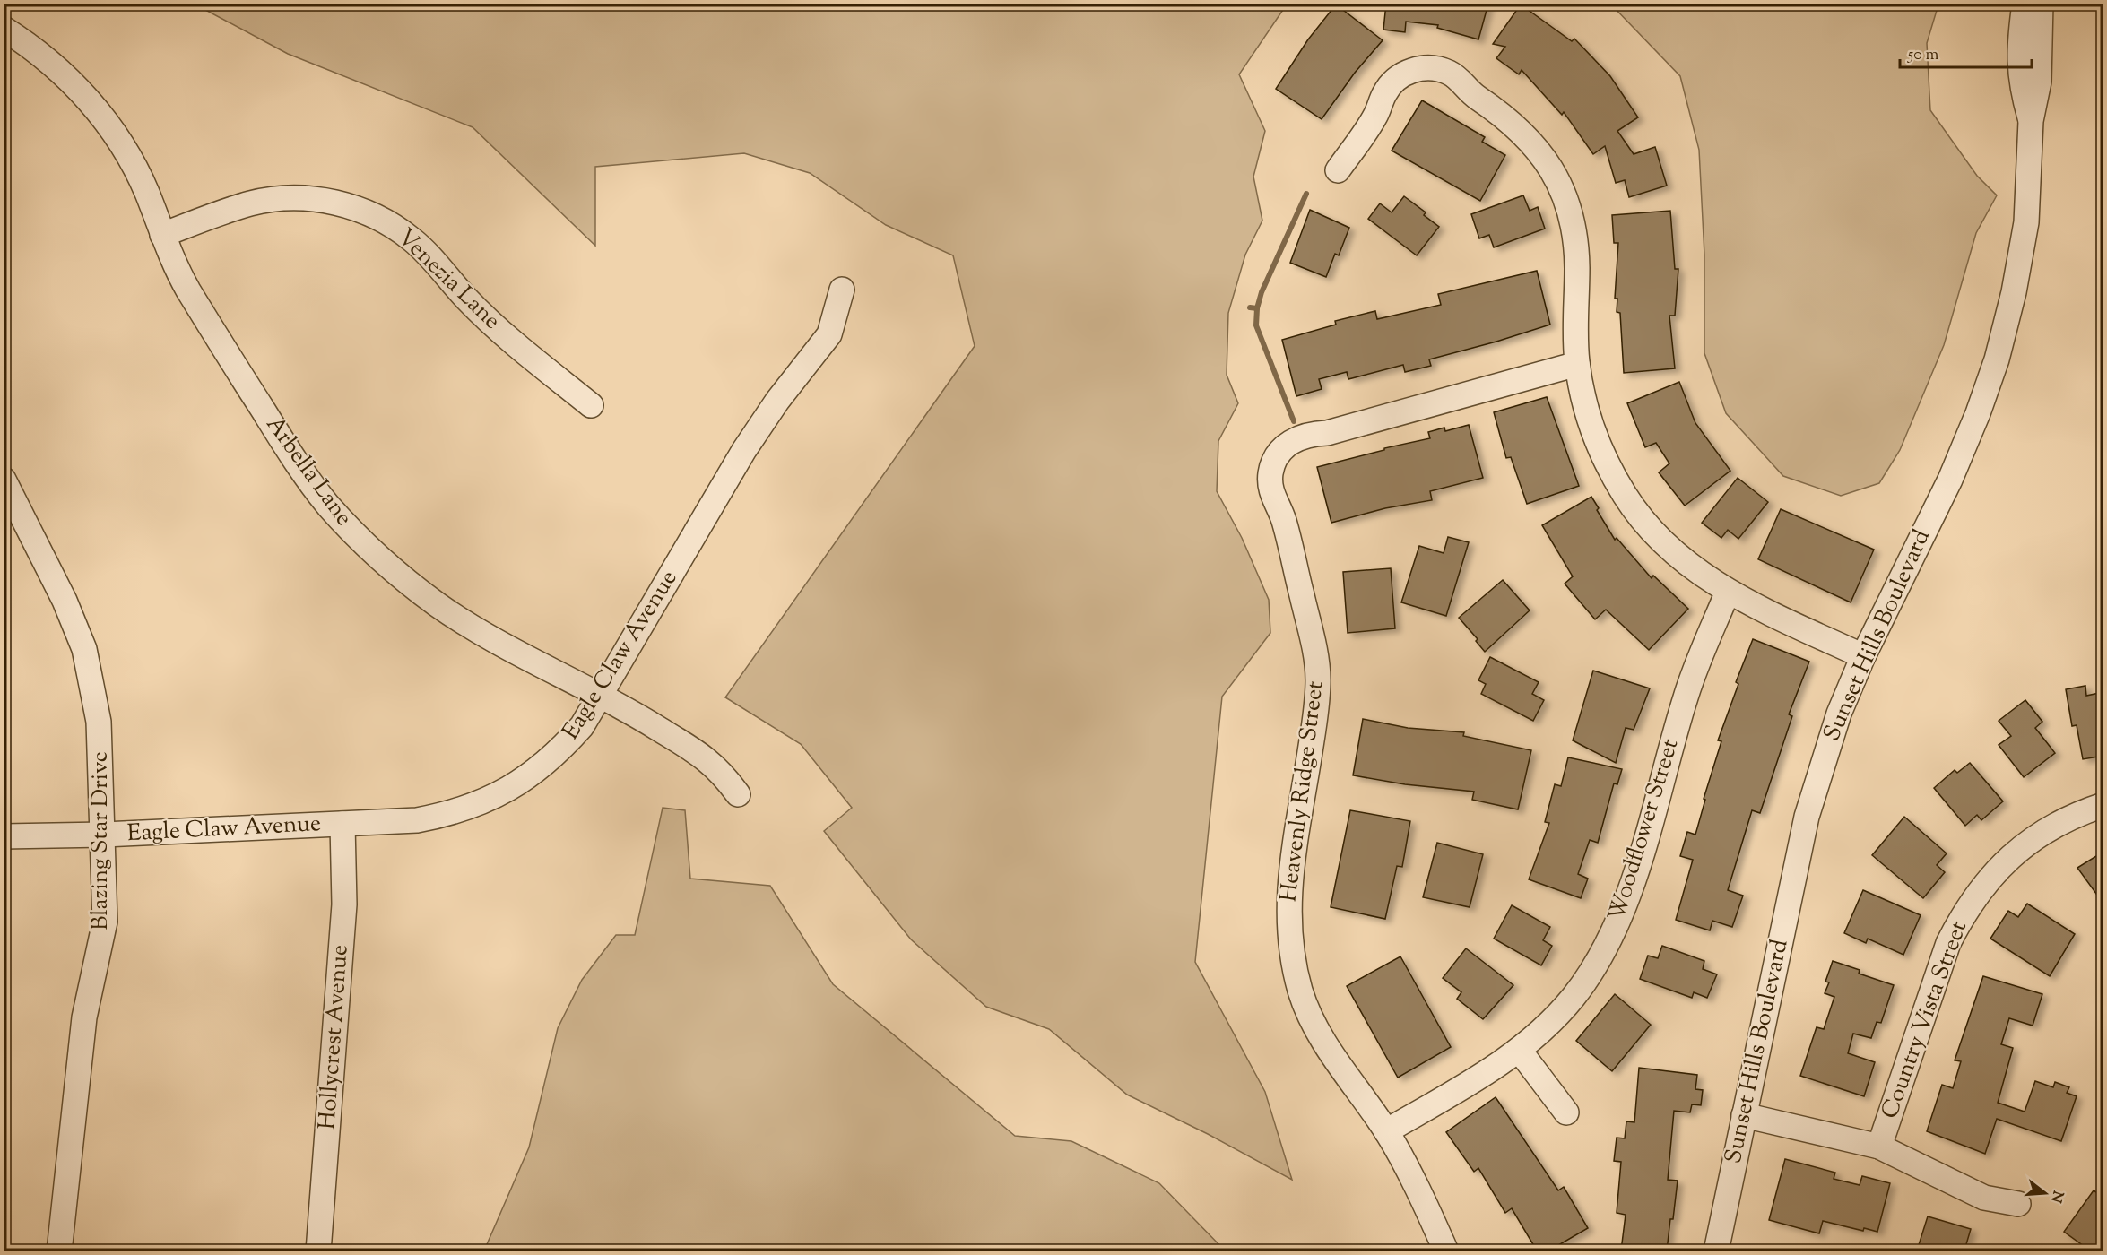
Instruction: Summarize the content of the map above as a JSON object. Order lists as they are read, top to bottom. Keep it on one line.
{"streets":{"street":["Venezia Lane","Arbella Lane","Sunset Hills Boulevard","Eagle Claw Avenue","Heavenly Ridge Street","Woodflower Street","Blazing Star Drive","Country Vista Street","Hollycrest Avenue"]},"crossings":[["Venezia Lane","Arbella Lane"],["Arbella Lane","Eagle Claw Avenue"],["Eagle Claw Avenue","Blazing Star Drive"],["Eagle Claw Avenue","Hollycrest Avenue"],["Heavenly Ridge Street","Woodflower Street"]],"scale_bar":"50 m","north":"right"}
